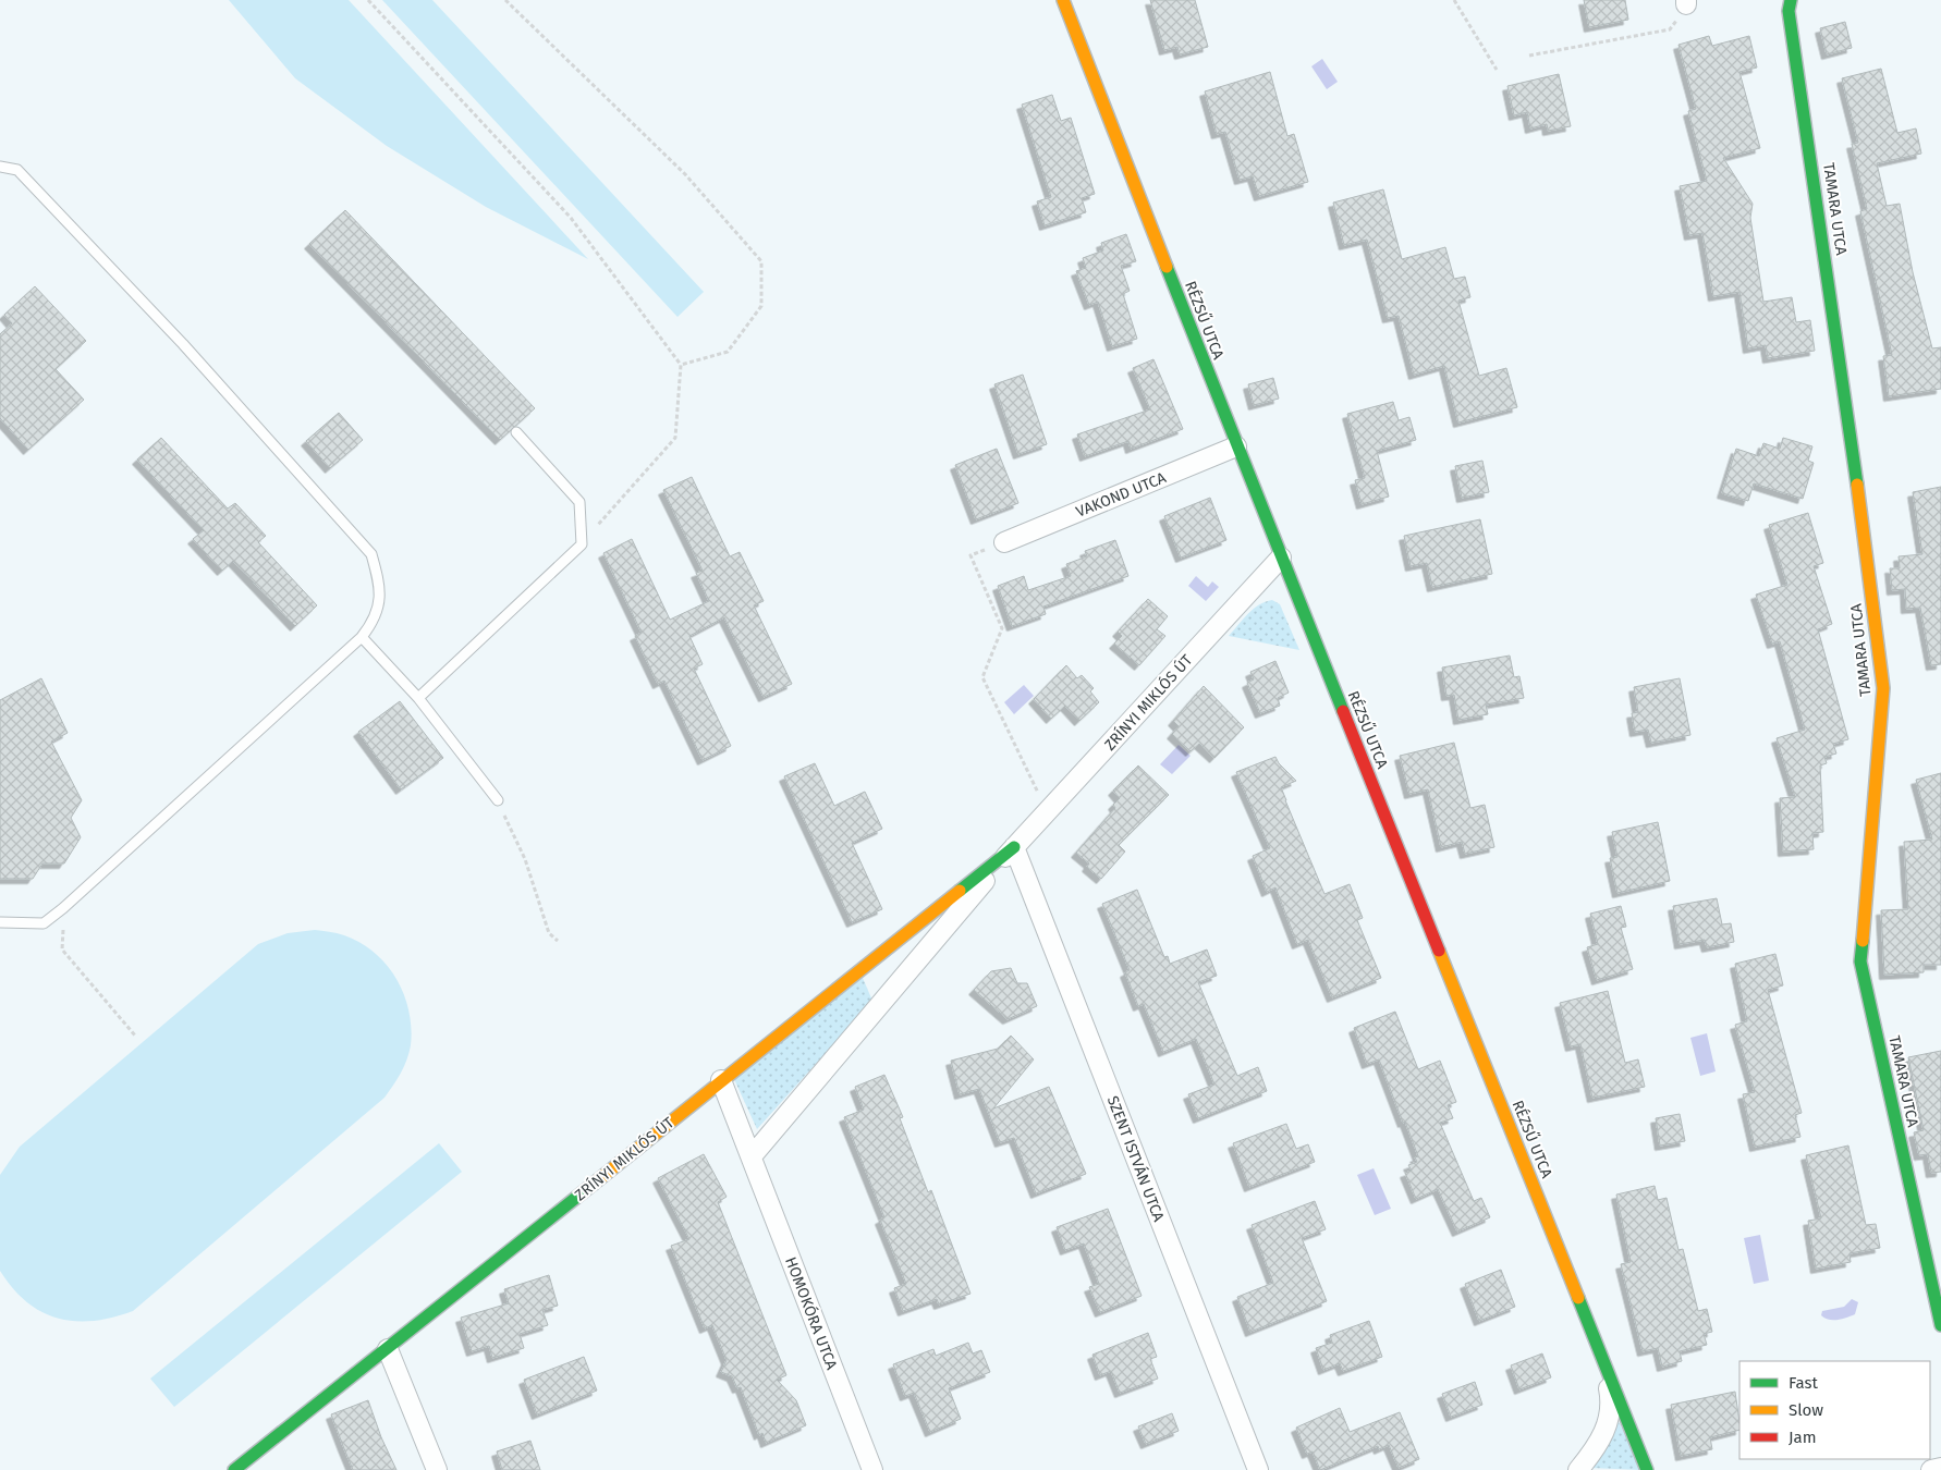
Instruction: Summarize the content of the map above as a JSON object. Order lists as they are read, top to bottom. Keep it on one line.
{"streets":{"street":["TAMARA UTCA","RÉZSŰ UTCA","VAKOND UTCA","ZRÍNYI MIKLÓS ÚT","SZENT ISTVÁN UTCA","HOMOKÓRA UTCA"]},"crossings":[["RÉZSŰ UTCA","VAKOND UTCA"],["RÉZSŰ UTCA","ZRÍNYI MIKLÓS ÚT"],["ZRÍNYI MIKLÓS ÚT","SZENT ISTVÁN UTCA"],["ZRÍNYI MIKLÓS ÚT","HOMOKÓRA UTCA"]],"legend":["Fast","Slow","Jam"]}
